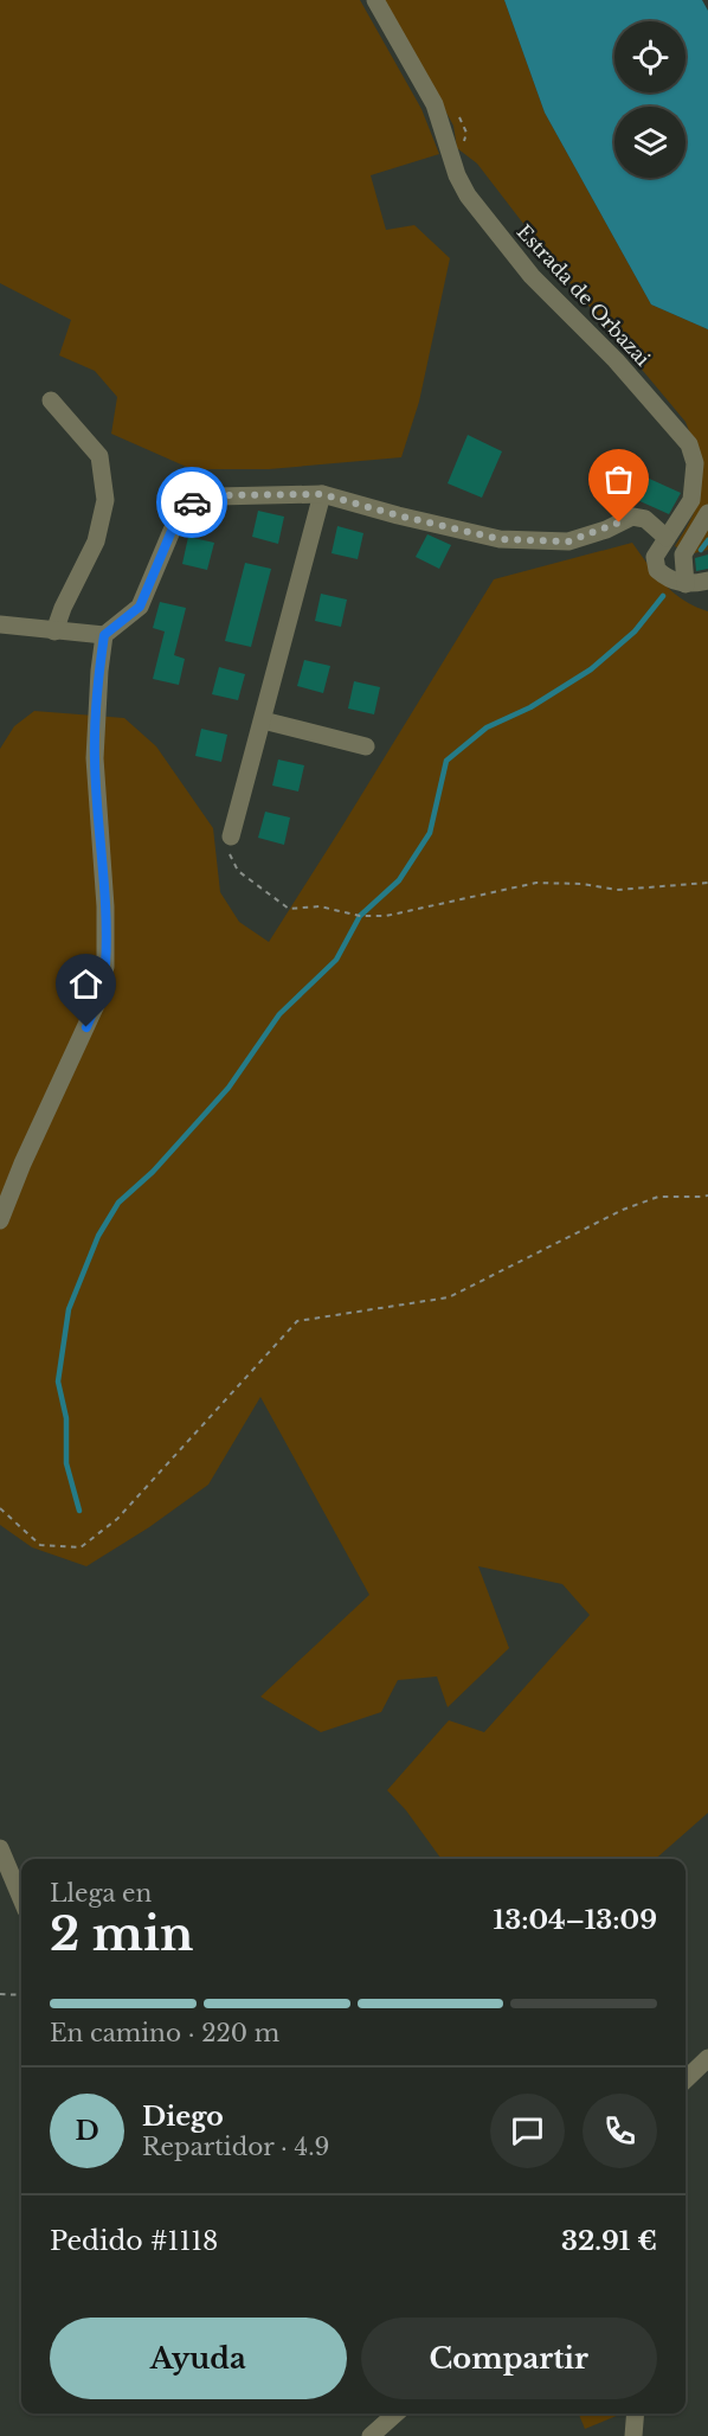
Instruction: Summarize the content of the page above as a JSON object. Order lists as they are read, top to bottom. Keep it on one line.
{"streets":{"street":["Estrada de Orbazai"]},"page":{"heading":["2 min","Llega en","13:04–13:09"],"panel":["Diego","Repartidor · 4.9","Pedido #1118","32.91 €"],"bar":"En camino · 220 m","round":"D","buttons":["Ayuda","Compartir"]}}
